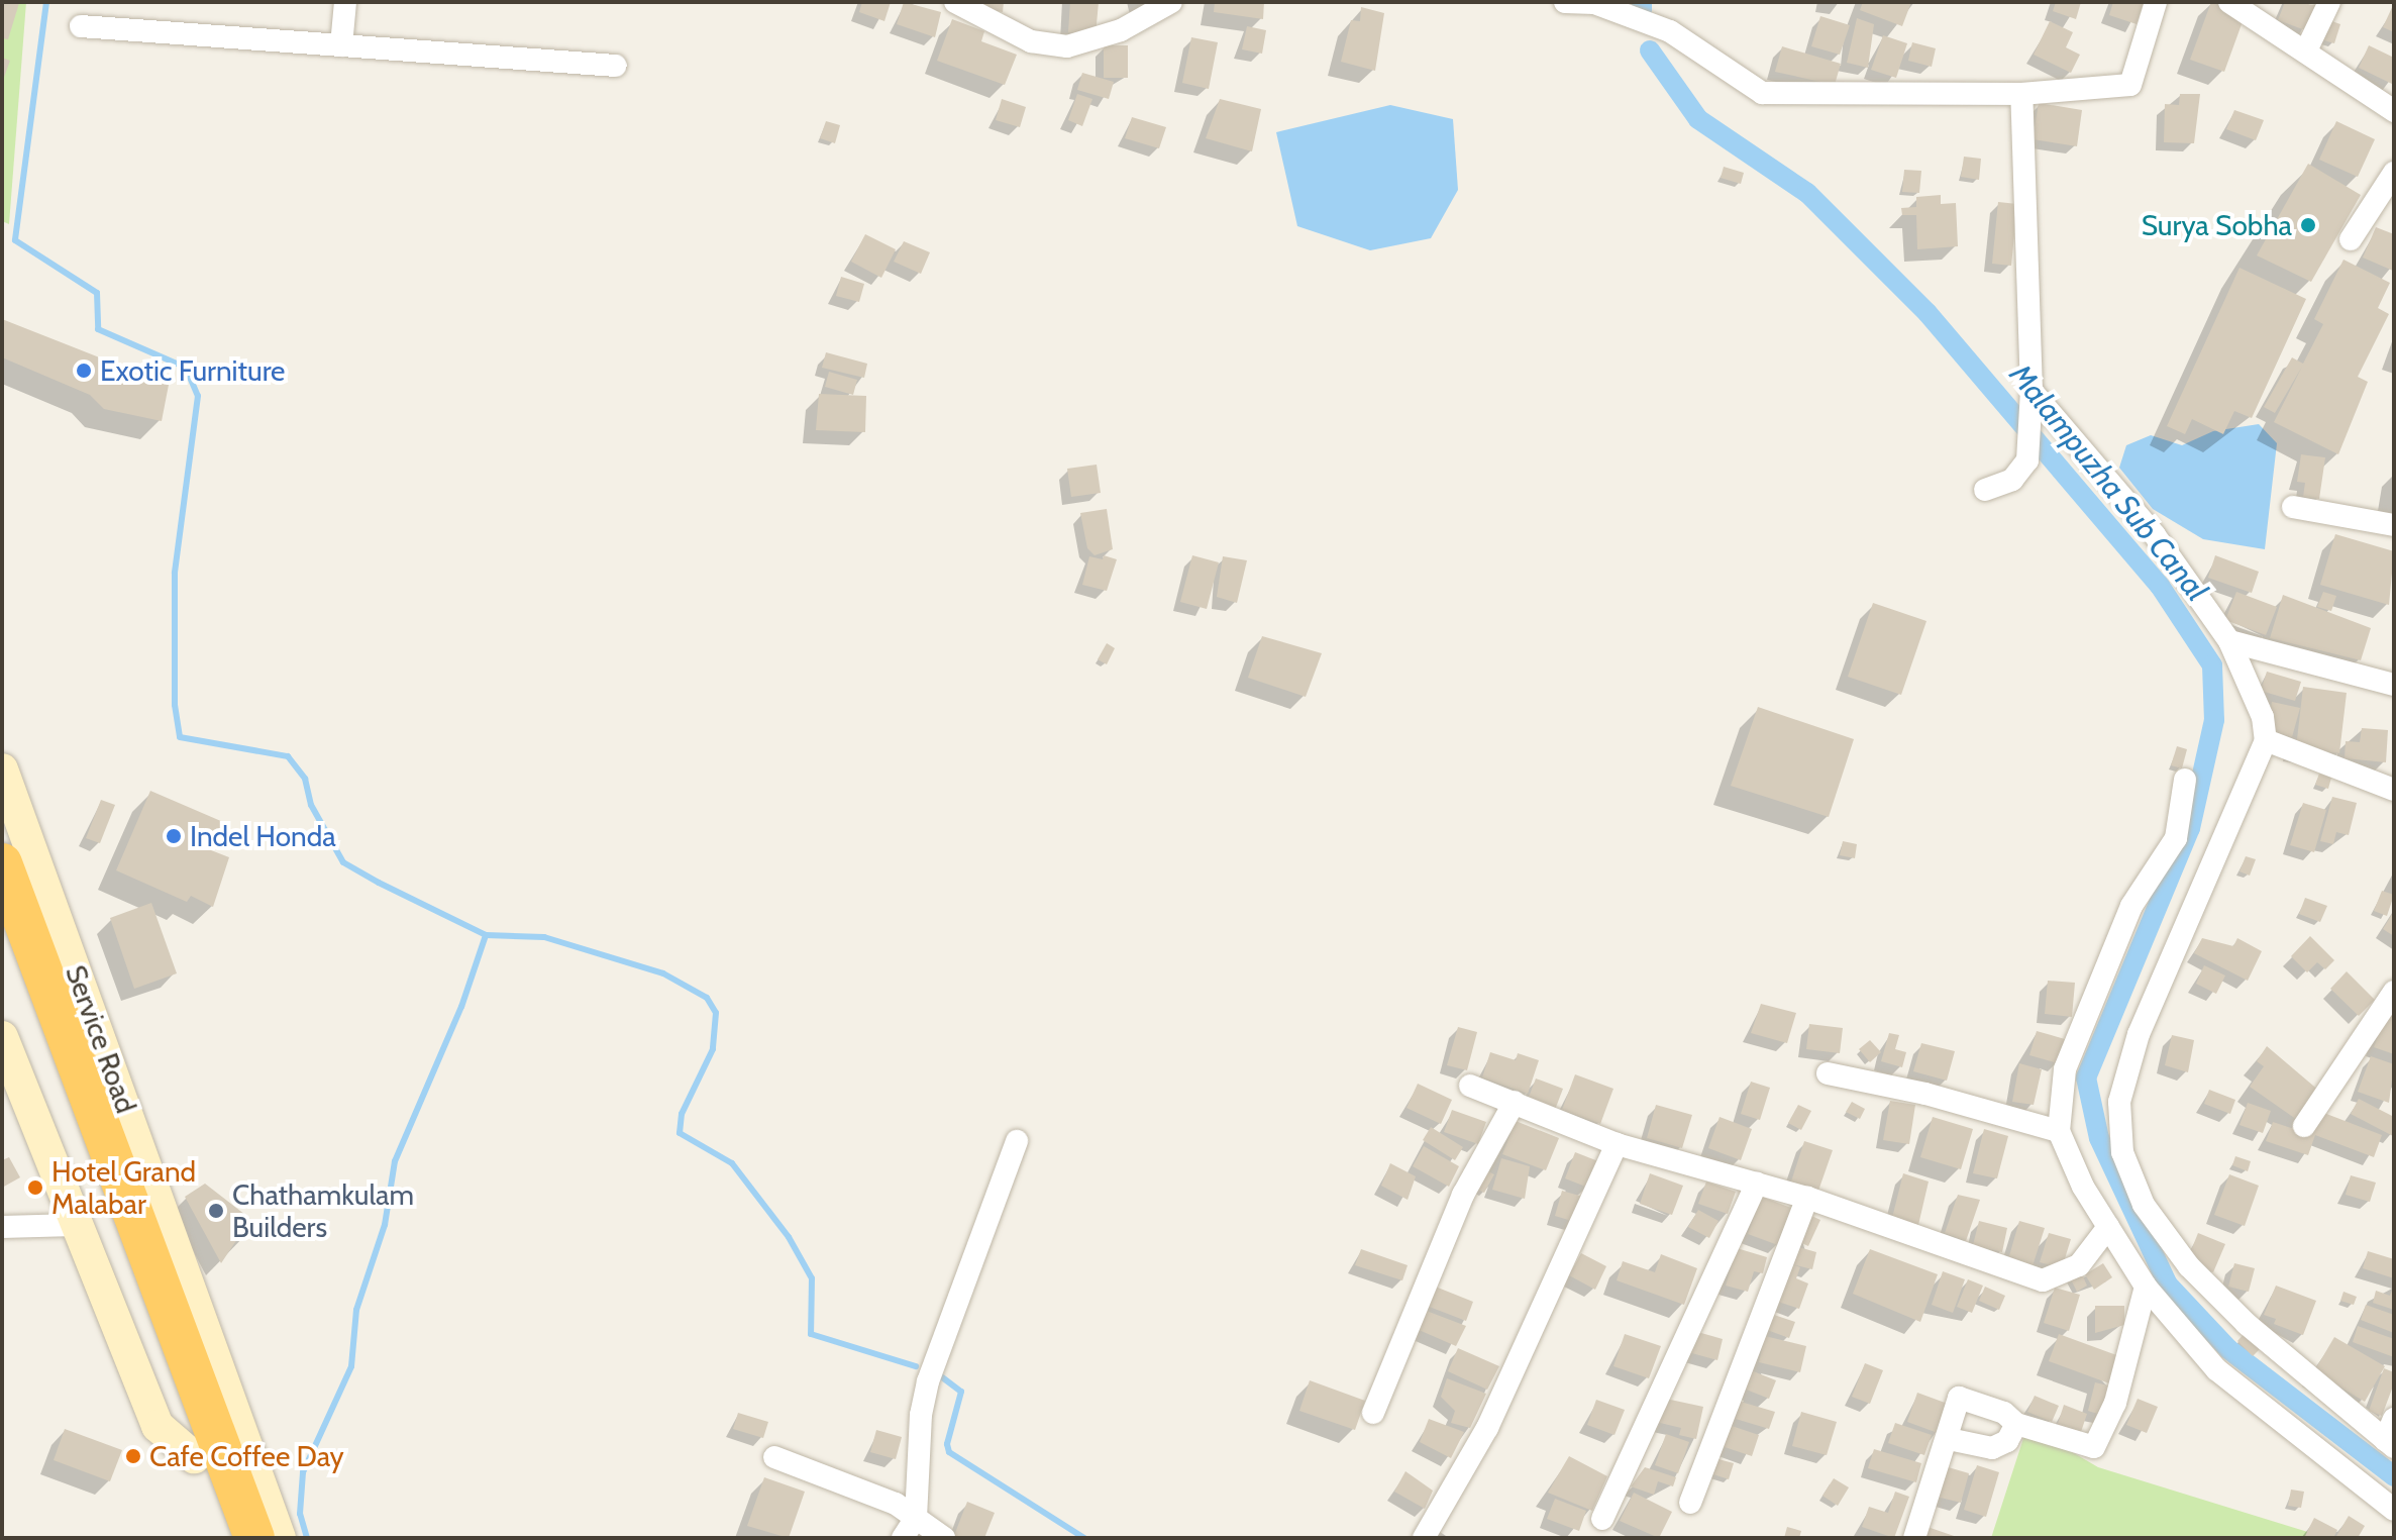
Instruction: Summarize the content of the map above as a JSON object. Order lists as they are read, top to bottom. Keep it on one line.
{"streets":{"street":["Service Road"]},"water":["Malampuzha Sub Canal"],"places":["Surya Sobha","Exotic Furniture","Indel Honda","Hotel Grand Malabar","Chathamkulam Builders","Cafe Coffee Day"]}
